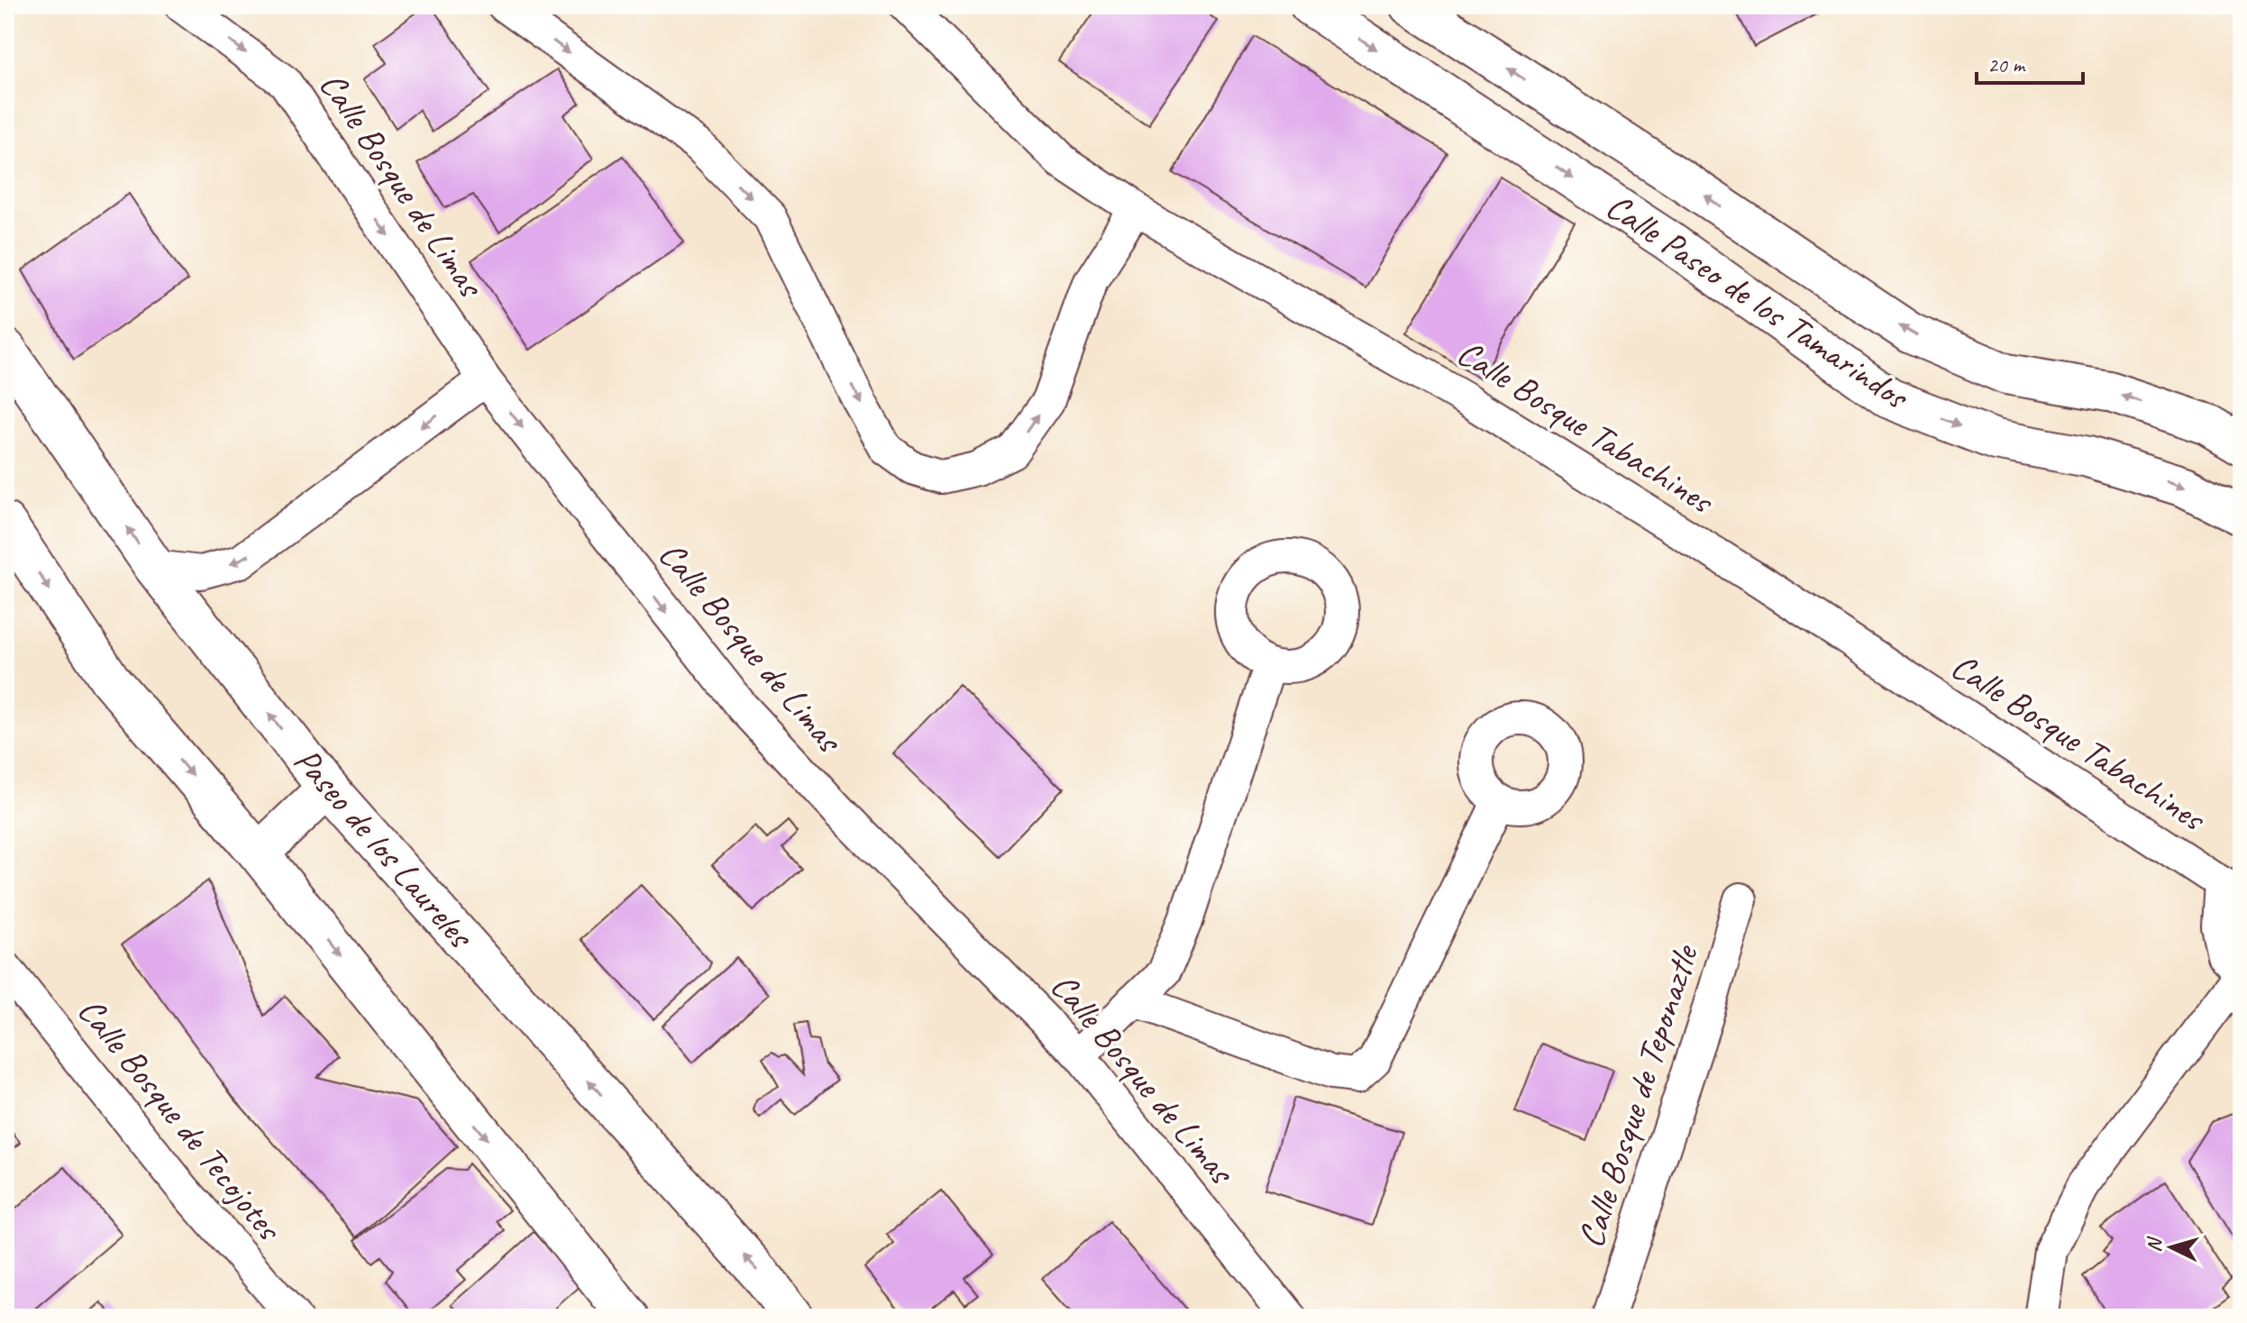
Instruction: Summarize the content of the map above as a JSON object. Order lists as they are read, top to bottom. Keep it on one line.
{"streets":{"main road":["Calle Paseo de los Tamarindos","Paseo de los Laureles"],"street":["Calle Bosque de Limas","Calle Bosque Tabachines","Calle Bosque de Teponaztle","Calle Bosque de Tecojotes"]},"one_way":["Calle Bosque de Limas"],"scale_bar":"20 m","north":"left"}
